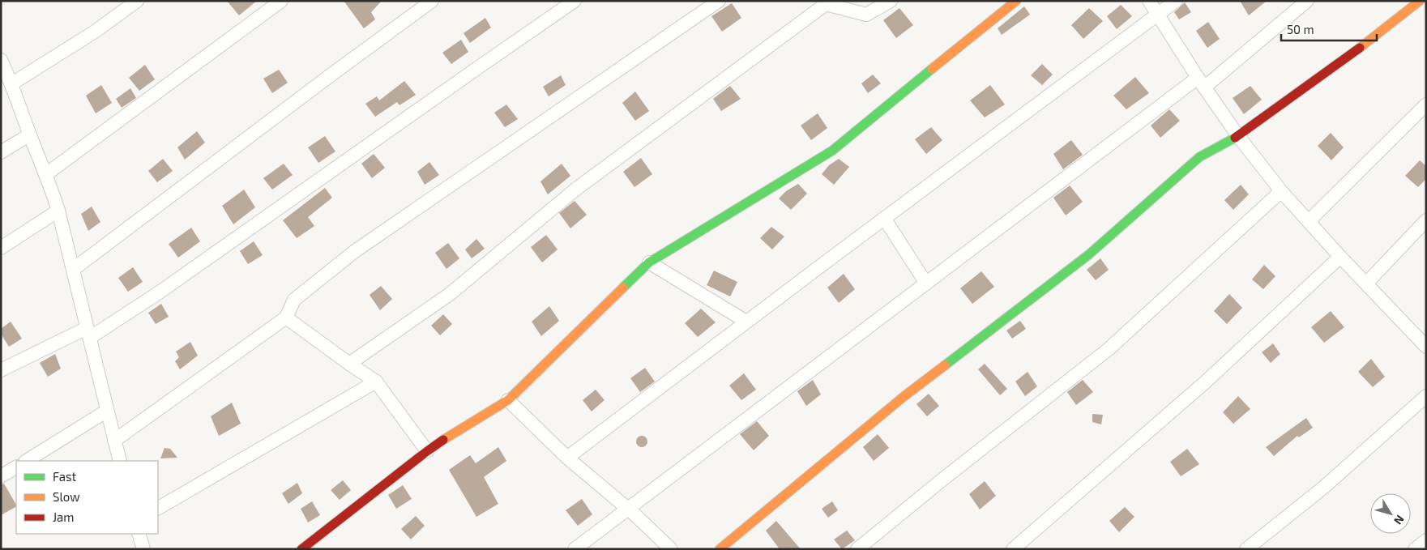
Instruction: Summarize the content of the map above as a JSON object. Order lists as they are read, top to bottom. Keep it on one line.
{"legend":["Fast","Slow","Jam"],"scale_bar":"50 m","north":"bottom right"}
